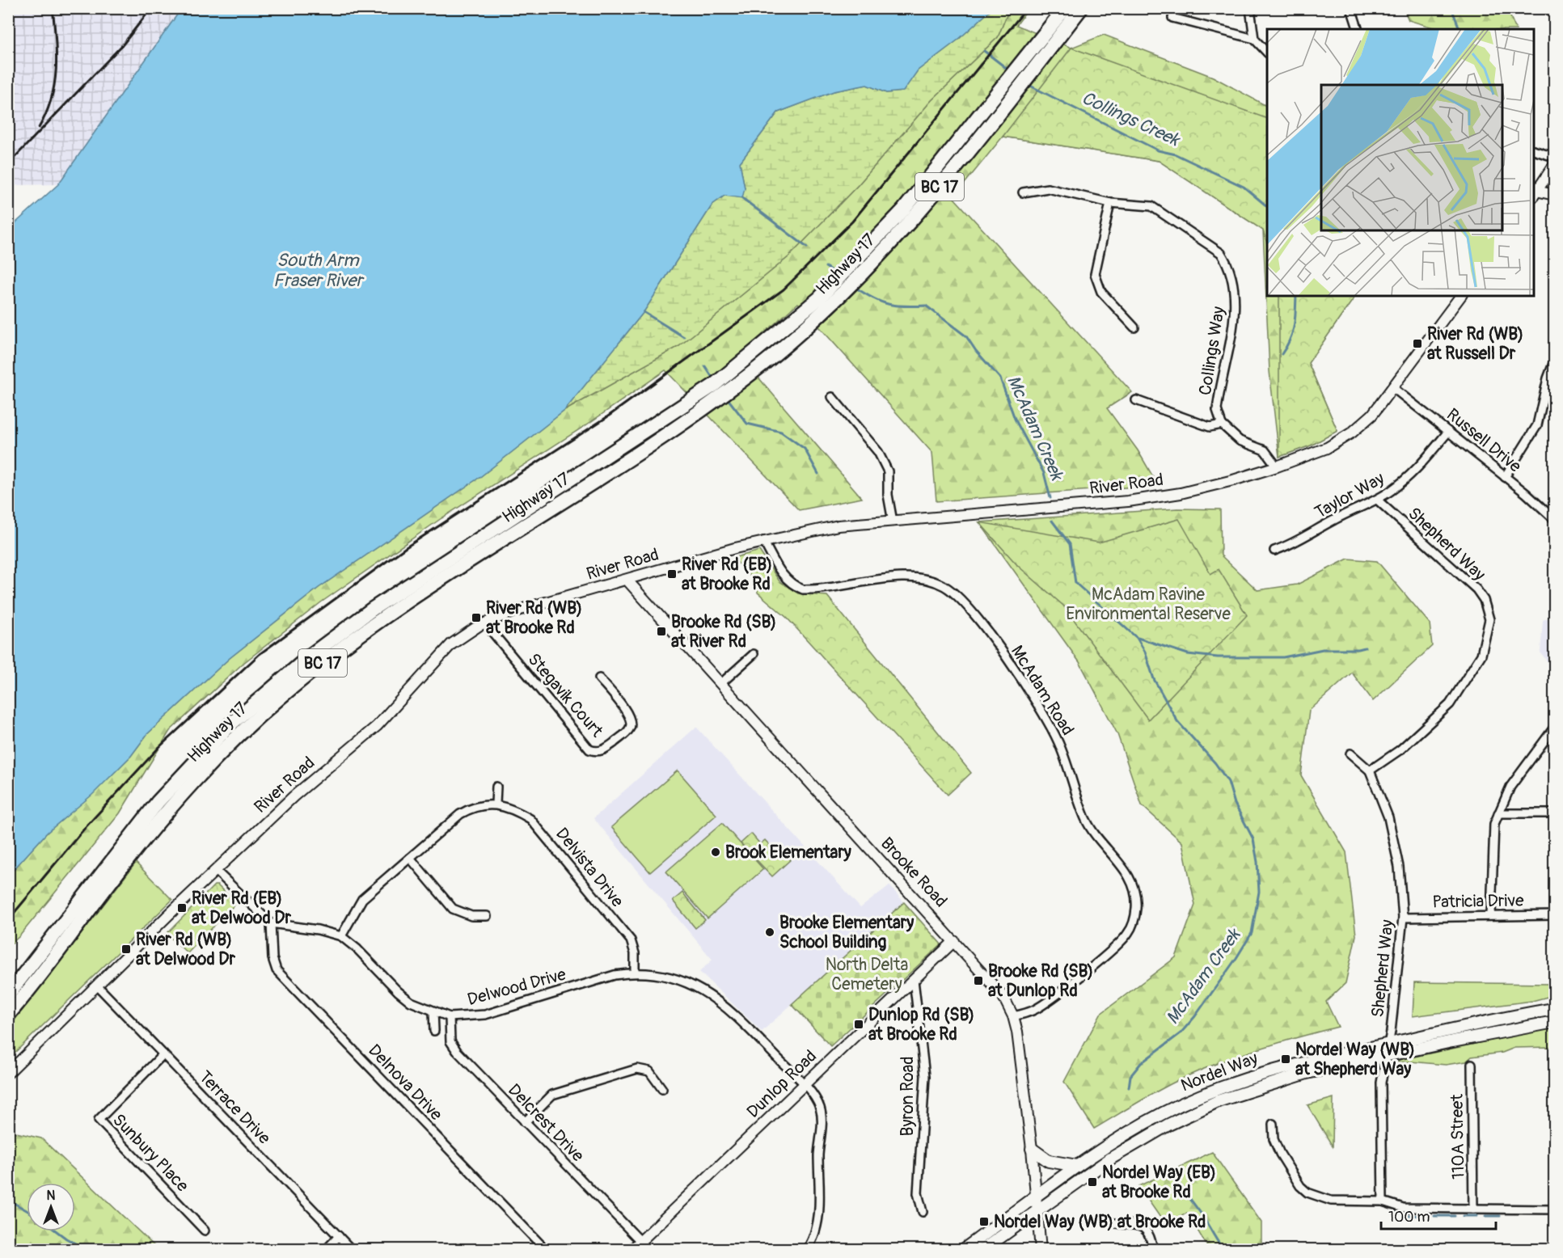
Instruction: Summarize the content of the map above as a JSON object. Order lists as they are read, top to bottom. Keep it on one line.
{"streets":{"highway":["BC 17","Highway 17"],"main road":["Nordel Way"],"street":["Collings Way","Russell Drive","River Road","Taylor Way","Shepherd Way","McAdam Road","Stegavik Court","Delvista Drive","Brooke Road","Patricia Drive","Delwood Drive","Delnova Drive","Dunlop Road","Byron Road","Terrace Drive","Delcrest Drive","110A Street","Sunbury Place"]},"crossings":[["Russell Drive","River Road"],["Russell Drive","Taylor Way"],["River Road","McAdam Road"],["River Road","Stegavik Court"],["River Road","Brooke Road"],["River Road","Terrace Drive"],["Taylor Way","Shepherd Way"],["Shepherd Way","Patricia Drive"],["Shepherd Way","Nordel Way"],["McAdam Road","Brooke Road"],["Delvista Drive","Delwood Drive"],["Brooke Road","Nordel Way"],["Brooke Road","Dunlop Road"],["Delwood Drive","Delnova Drive"],["Delwood Drive","Dunlop Road"],["Delwood Drive","Delcrest Drive"],["Dunlop Road","Byron Road"],["Dunlop Road","Delcrest Drive"],["Terrace Drive","Sunbury Place"]],"water":["Collings Creek","South Arm Fraser River","McAdam Creek"],"parks":["McAdam Ravine Environmental Reserve","North Delta Cemetery"],"places":{"transit":["River Rd (WB) at Russell Dr","River Rd (EB) at Brooke Rd","River Rd (WB) at Brooke Rd","Brooke Rd (SB) at River Rd","River Rd (EB) at Delwood Dr","River Rd (WB) at Delwood Dr","Brooke Rd (SB) at Dunlop Rd","Dunlop Rd (SB) at Brooke Rd","Nordel Way (WB) at Shepherd Way","Nordel Way (EB) at Brooke Rd","Nordel Way (WB) at Brooke Rd"],"other":["Brook Elementary","Brooke Elementary School Building"]},"scale_bar":"100 m","north":"top"}
